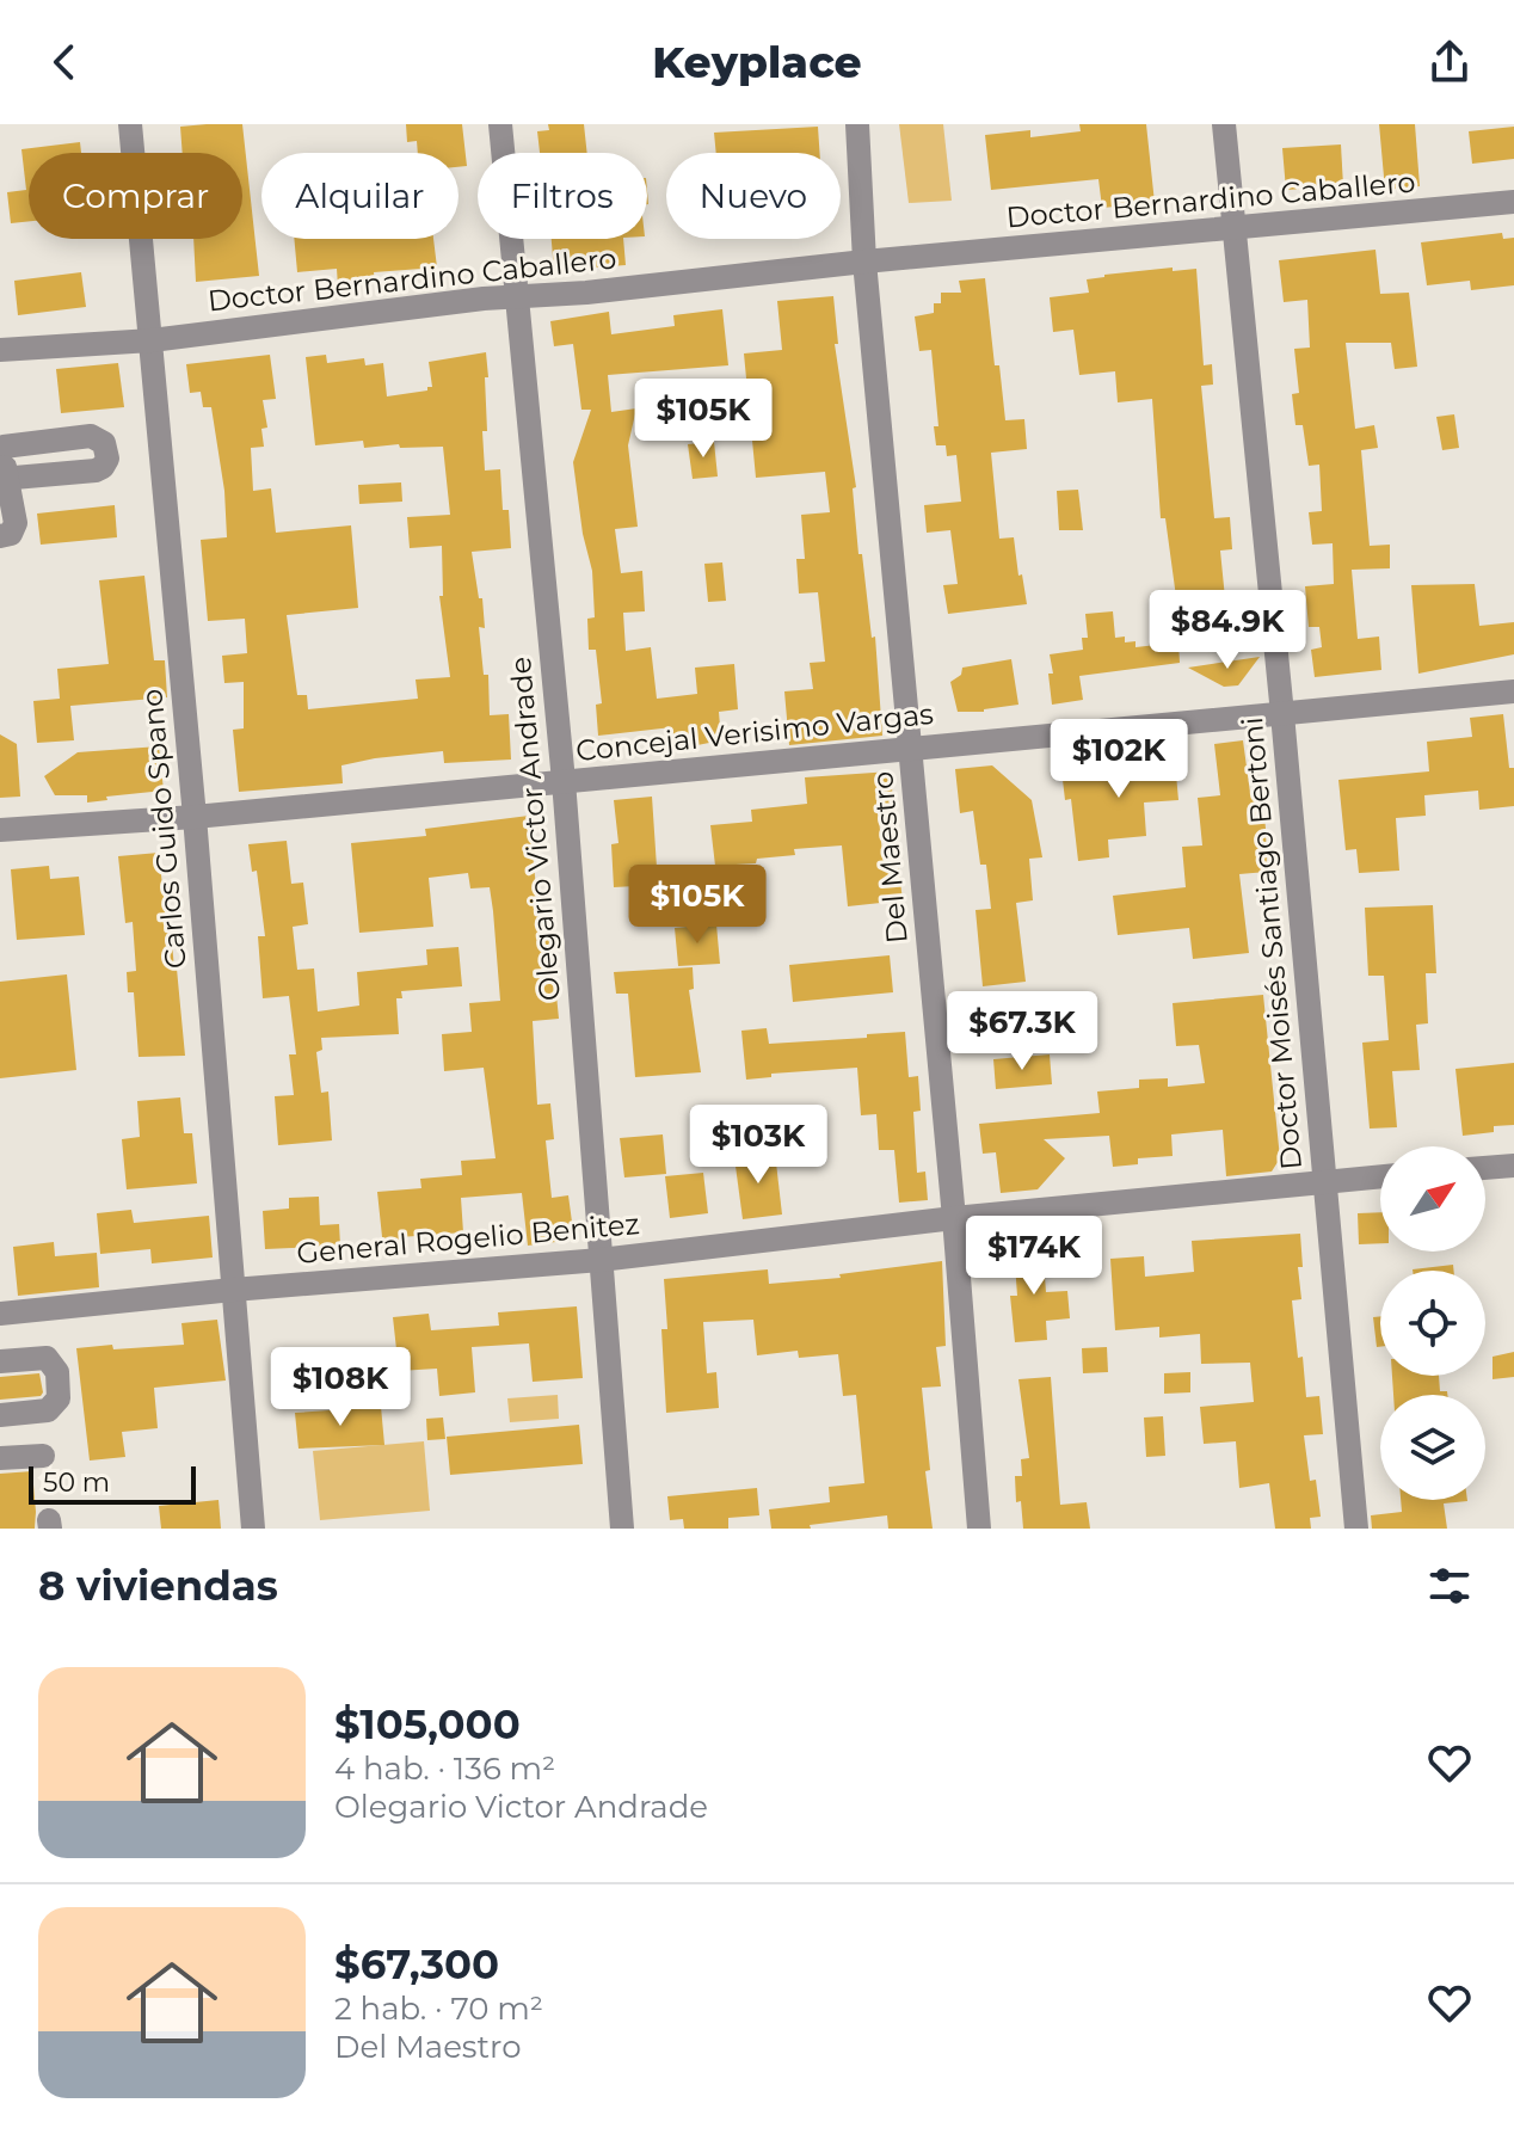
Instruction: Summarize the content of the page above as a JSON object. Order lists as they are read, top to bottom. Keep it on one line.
{"streets":{"street":["Doctor Bernardino Caballero","Concejal Verisimo Vargas","Carlos Guido Spano","Olegario Victor Andrade","Del Maestro","Doctor Moisés Santiago Bertoni","General Rogelio Benitez"]},"crossings":[["Doctor Bernardino Caballero","Carlos Guido Spano"],["Doctor Bernardino Caballero","Olegario Victor Andrade"],["Doctor Bernardino Caballero","Del Maestro"],["Doctor Bernardino Caballero","Doctor Moisés Santiago Bertoni"],["Concejal Verisimo Vargas","Carlos Guido Spano"],["Concejal Verisimo Vargas","Olegario Victor Andrade"],["Concejal Verisimo Vargas","Del Maestro"],["Concejal Verisimo Vargas","Doctor Moisés Santiago Bertoni"],["Carlos Guido Spano","General Rogelio Benitez"],["Olegario Victor Andrade","General Rogelio Benitez"],["Del Maestro","General Rogelio Benitez"],["Doctor Moisés Santiago Bertoni","General Rogelio Benitez"]],"scale_bar":"50 m","north":"top right","page":{"header":"Keyplace","chip":["Comprar","Alquilar","Filtros","Nuevo"],"price":["$105K","$84.9K","$102K","$105K","$67.3K","$103K","$174K","$108K"],"scale":"50 m","heading":"8 viviendas","list":[{"name":"$105,000","note":"4 hab. · 136 m² · Olegario Victor Andrade"},{"name":"$67,300","note":"2 hab. · 70 m² · Del Maestro"}]}}
